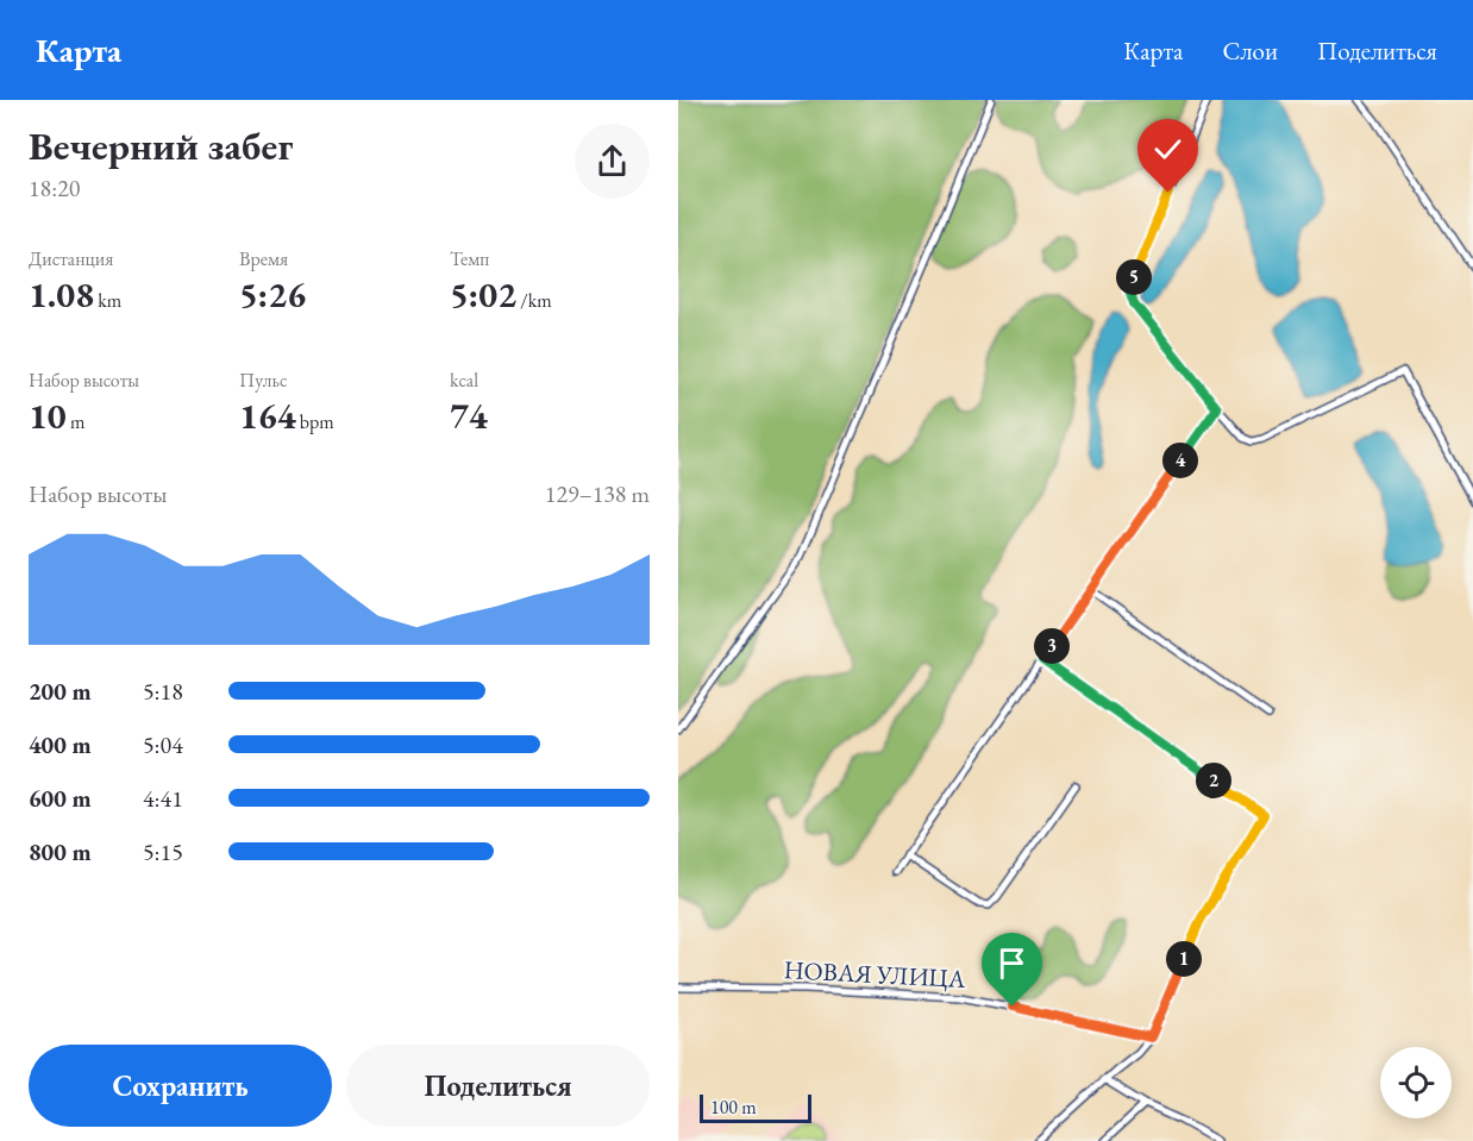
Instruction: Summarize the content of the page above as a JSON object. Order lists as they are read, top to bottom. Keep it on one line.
{"streets":{"street":["НОВАЯ УЛИЦА"]},"scale_bar":"100 m","page":{"header":"Карта","nav":["Карта","Слои","Поделиться"],"heading":["Вечерний забег","18:20"],"stats":[["Дистанция","1.08 km"],["Время","5:26"],["Темп","5:02 /km"],["Набор высоты","10 m"],["Пульс","164 bpm"],["kcal","74"]],"pins":["5","4","3","2","1"],"chart":["Набор высоты","129–138 m"],"list":[{"name":"200 m","note":"5:18"},{"name":"400 m","note":"5:04"},{"name":"600 m","note":"4:41"},{"name":"800 m","note":"5:15"}],"buttons":["Сохранить","Поделиться"],"scale":"100 m"}}
